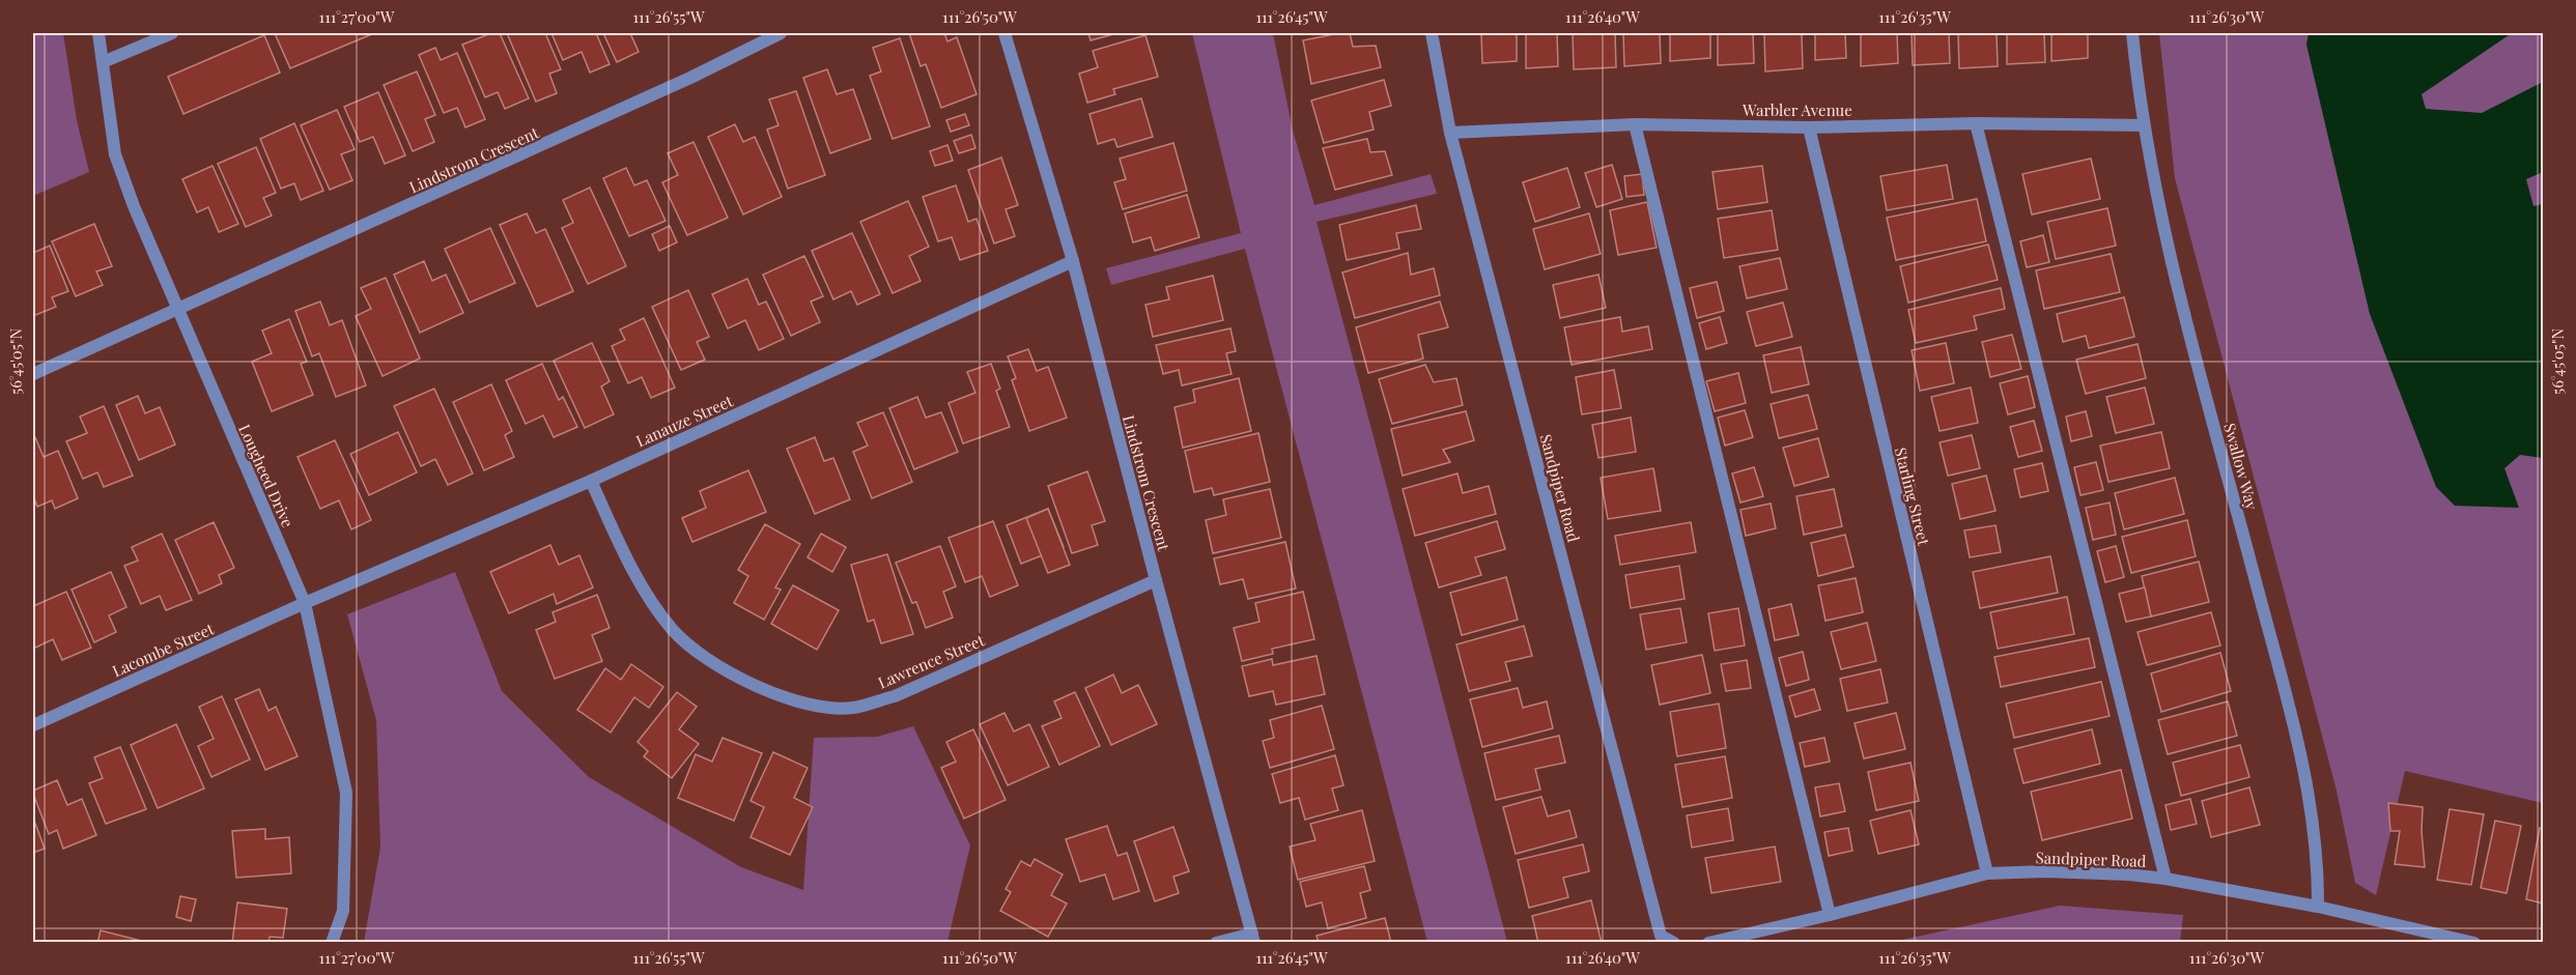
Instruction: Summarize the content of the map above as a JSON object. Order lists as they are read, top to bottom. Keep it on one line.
{"streets":{"street":["Warbler Avenue","Lindstrom Crescent","Lanauze Street","Swallow Way","Lougheed Drive","Sandpiper Road","Starling Street","Lacombe Street","Lawrence Street"]},"crossings":[["Warbler Avenue","Swallow Way"],["Warbler Avenue","Sandpiper Road"],["Warbler Avenue","Starling Street"],["Lindstrom Crescent","Lanauze Street"],["Lindstrom Crescent","Lougheed Drive"],["Lindstrom Crescent","Lawrence Street"],["Lanauze Street","Lougheed Drive"],["Lanauze Street","Lacombe Street"],["Lanauze Street","Lawrence Street"],["Swallow Way","Sandpiper Road"],["Lougheed Drive","Lacombe Street"],["Sandpiper Road","Starling Street"]],"coordinates":["111°27'00\"W","111°26'55\"W","111°26'50\"W","111°26'45\"W","111°26'40\"W","111°26'35\"W","111°26'30\"W","56°45'05\"N"]}
